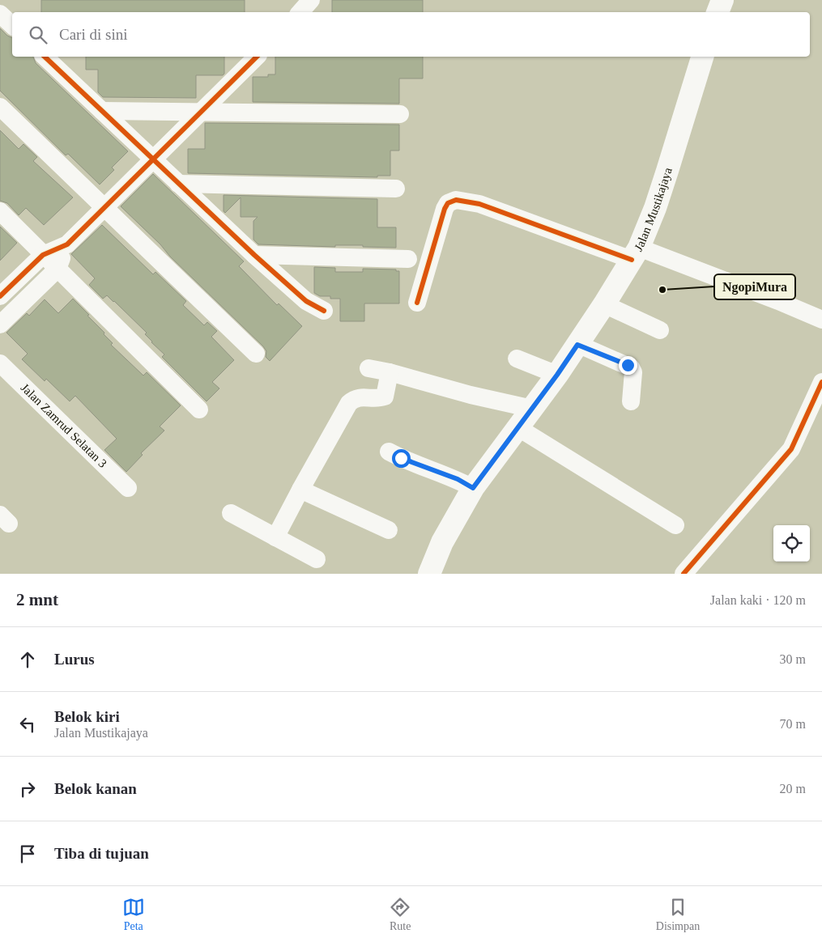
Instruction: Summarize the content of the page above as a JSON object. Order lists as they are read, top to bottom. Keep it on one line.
{"streets":{"main road":["Jalan Mustikajaya"],"street":["Jalan Zamrud Selatan 3"]},"places":["NgopiMura"],"page":{"search":"Cari di sini","heading":["2 mnt","Jalan kaki · 120 m"],"list":[["Lurus","30 m"],["Belok kiri","Jalan Mustikajaya","70 m"],["Belok kanan","20 m"],"Tiba di tujuan"],"nav":["Peta","Rute","Disimpan"]}}
